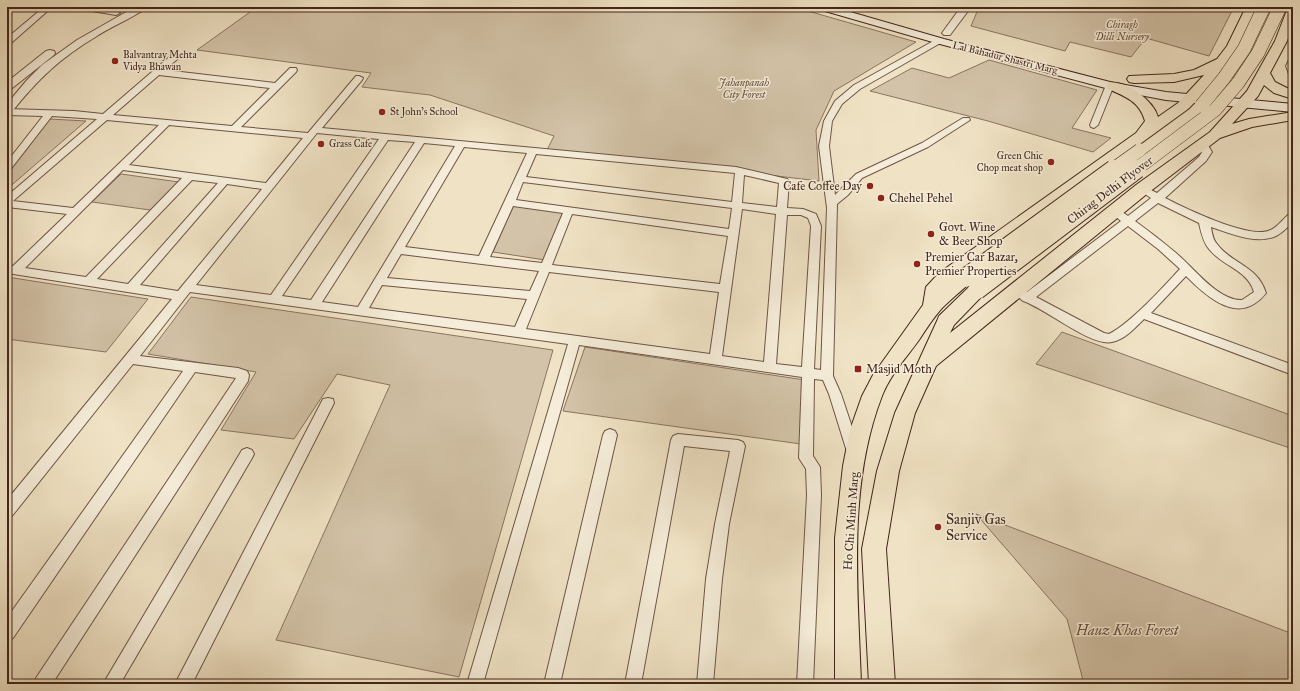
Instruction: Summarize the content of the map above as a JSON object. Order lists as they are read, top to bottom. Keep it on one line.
{"streets":{"main road":["Lal Bahadur Shastri Marg","Chirag Delhi Flyover","Ho Chi Minh Marg"]},"crossings":[["Chirag Delhi Flyover","Ho Chi Minh Marg"]],"parks":["Chiragh Dilli Nursery","Jahanpanah City Forest","Hauz Khas Forest"],"places":{"other":["Balvantray Mehta Vidya Bhawan","St John's School","Grass Cafe","Green Chic Chop meat shop","Cafe Coffee Day","Chehel Pehel","Govt. Wine & Beer Shop","Premier Car Bazar, Premier Properties","Sanjiv Gas Service"],"transit":["Masjid Moth"]}}
